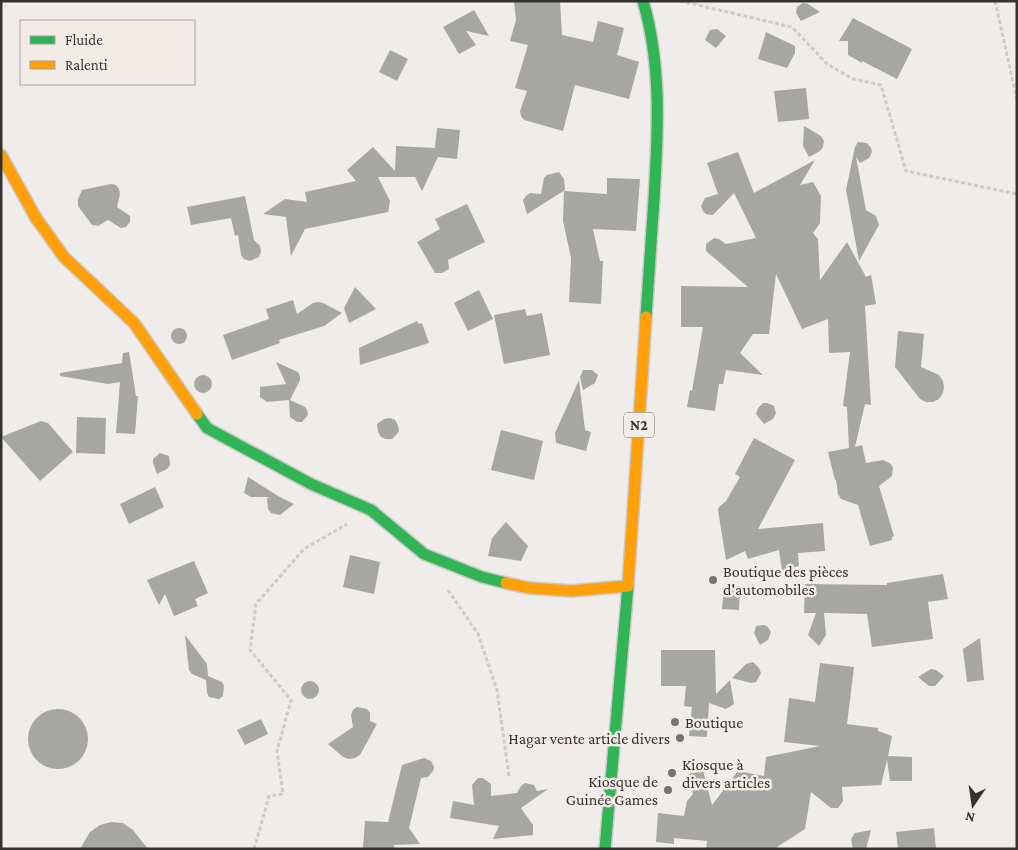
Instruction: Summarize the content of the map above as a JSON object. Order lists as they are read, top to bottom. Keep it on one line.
{"streets":{"main road":["N2"]},"places":["Boutique des pièces d'automobiles","Boutique","Hagar vente article divers","Kiosque à divers articles","Kiosque de Guinée Games"],"legend":["Fluide","Ralenti"],"north":"bottom"}
